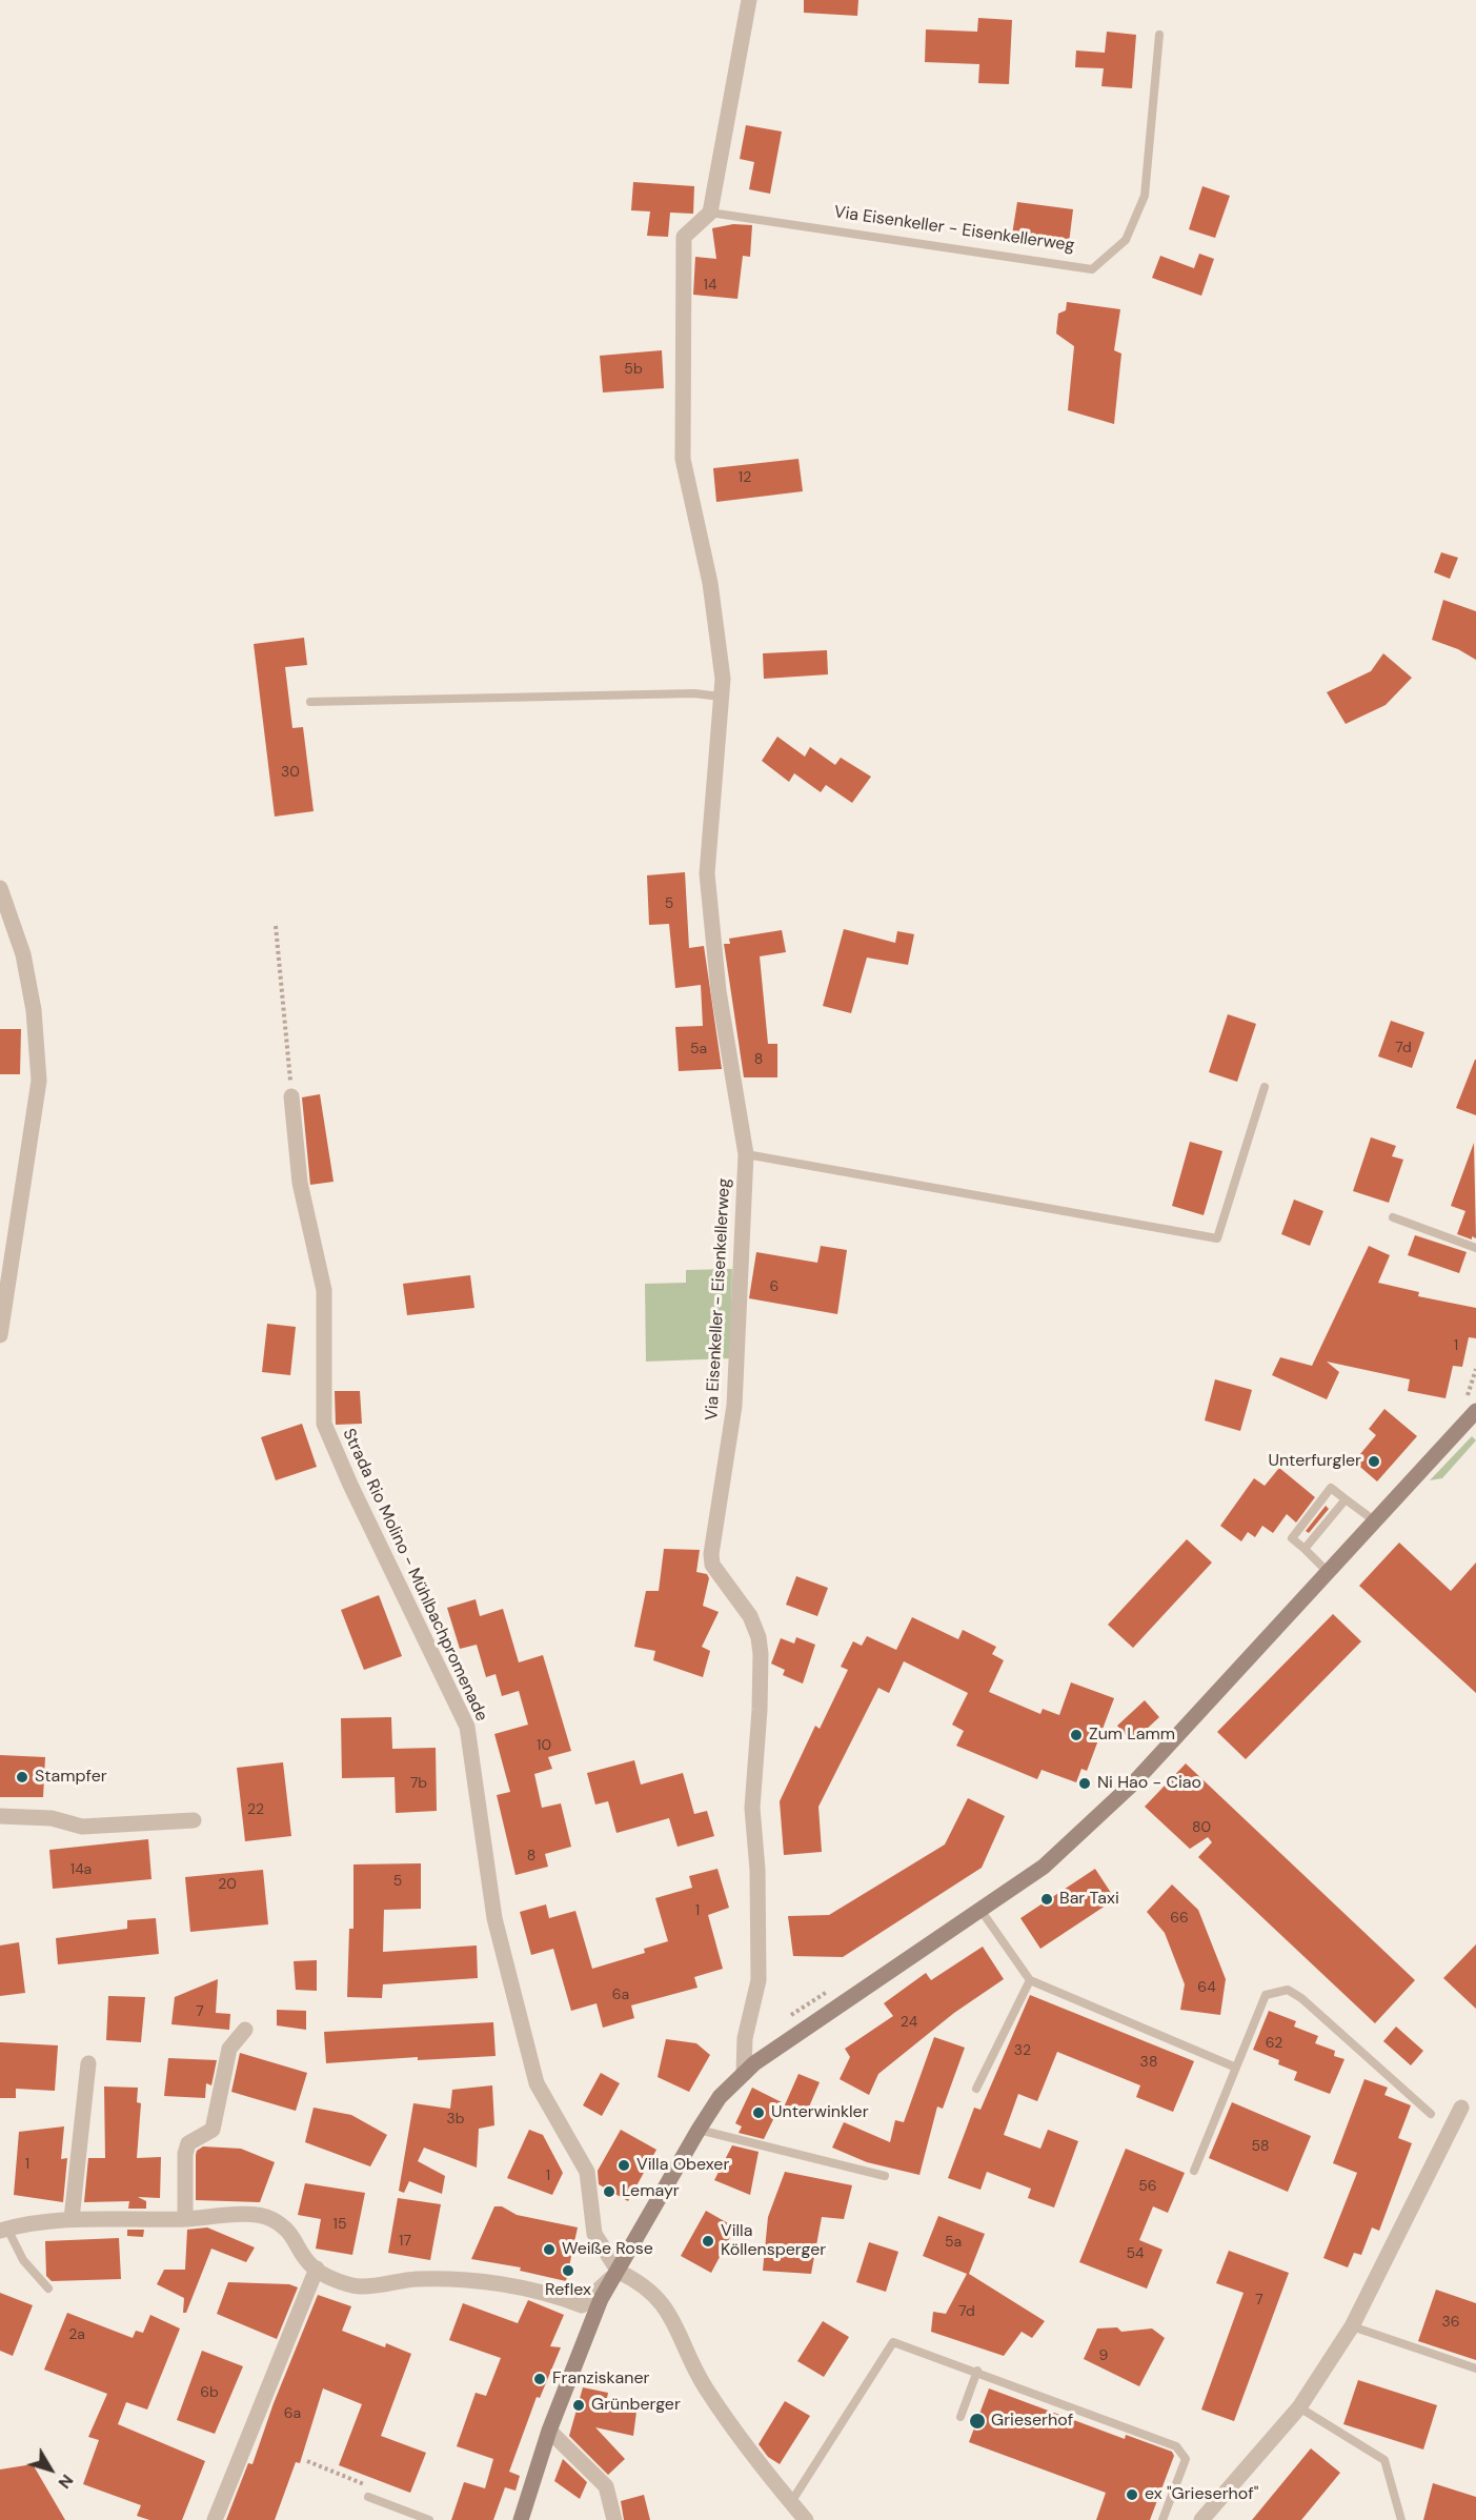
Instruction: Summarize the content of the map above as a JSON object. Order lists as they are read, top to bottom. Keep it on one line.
{"streets":{"street":["Via Eisenkeller - Eisenkellerweg","Strada Rio Molino - Mühlbachpromenade"]},"places":["Unterfurgler","Zum Lamm","Stampfer","Ni Hao - Ciao","Bar Taxi","Unterwinkler","Villa Obexer","Lemayr","Villa Köllensperger","Weiße Rose","Reflex","Franziskaner","Grünberger","Grieserhof","ex \"Grieserhof\""],"house_numbers":["14","5b","12","30","5","7d","5a","8","6","1","10","7b","22","80","8","14a","5","20","1","66","64","6a","7","24","62","32","38","3b","58","1","1","56","15","17","5a","54","7","7d","36","2a","9","6b","6a"],"north":"bottom right"}
